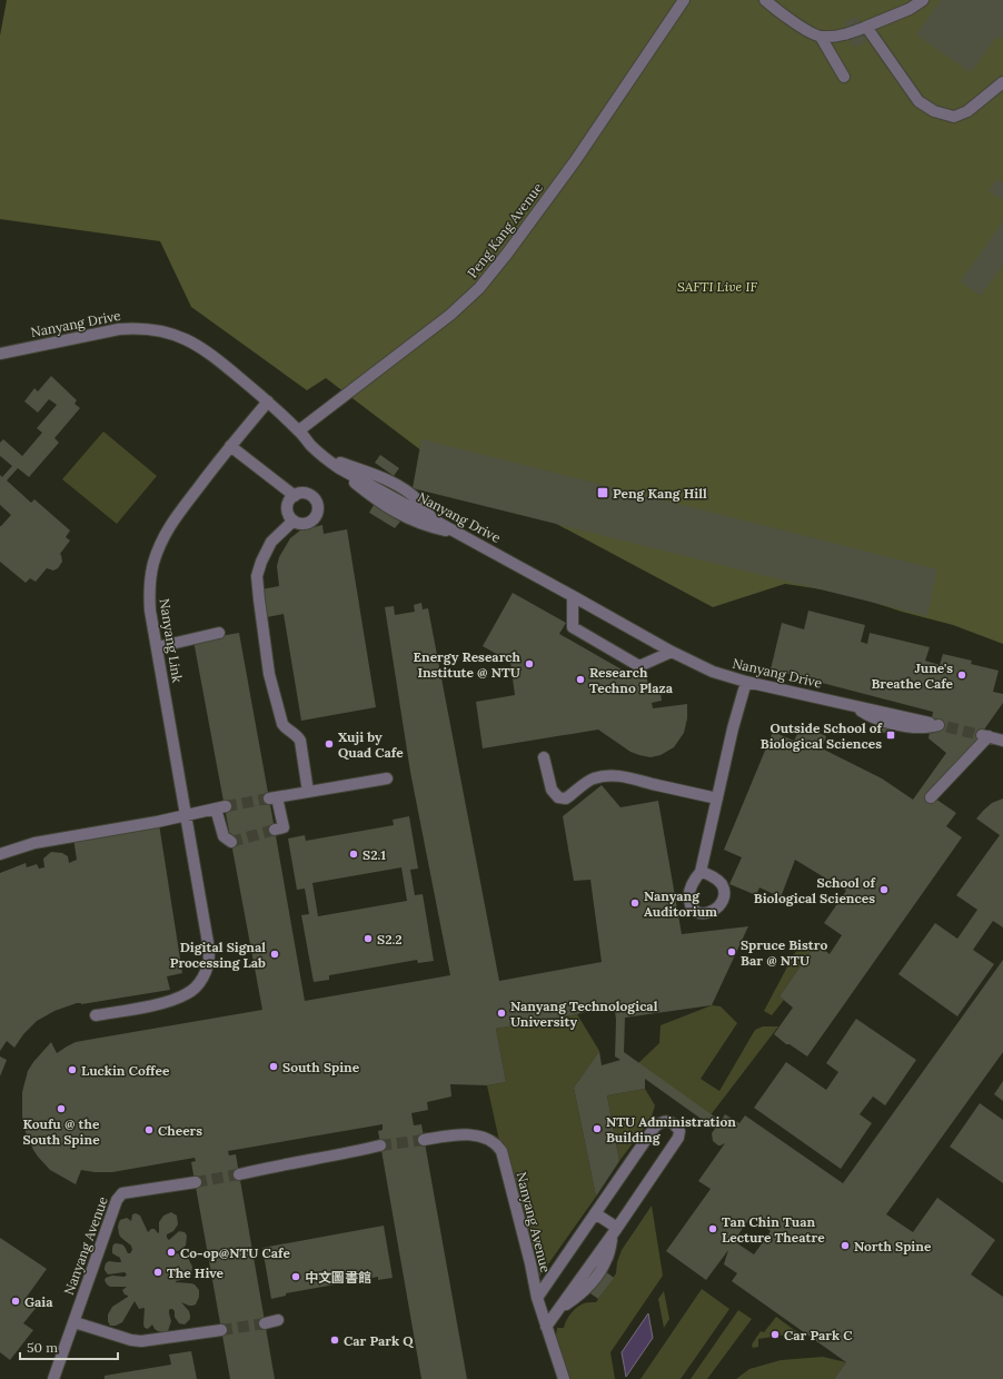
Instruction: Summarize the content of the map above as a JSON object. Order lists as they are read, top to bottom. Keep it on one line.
{"streets":{"street":["Peng Kang Avenue","Nanyang Drive","Nanyang Link","Nanyang Avenue"]},"crossings":[["Peng Kang Avenue","Nanyang Drive"],["Nanyang Drive","Nanyang Link"]],"parks":["SAFTI Live IF"],"places":{"transit":["Peng Kang Hill","Outside School of Biological Sciences"],"other":["Energy Research Institute @ NTU","June's Breathe Cafe","Research Techno Plaza","Xuji by Quad Cafe","S2.1","School of Biological Sciences","Nanyang Auditorium","S2.2","Spruce Bistro Bar @ NTU","Digital Signal Processing Lab","Nanyang Technological University","South Spine","Luckin Coffee","Koufu @ the South Spine","NTU Administration Building","Cheers","Tan Chin Tuan Lecture Theatre","North Spine","Co-op@NTU Cafe","The Hive","中文圖書館","Gaia","Car Park C","Car Park Q"]},"scale_bar":"50 m"}
